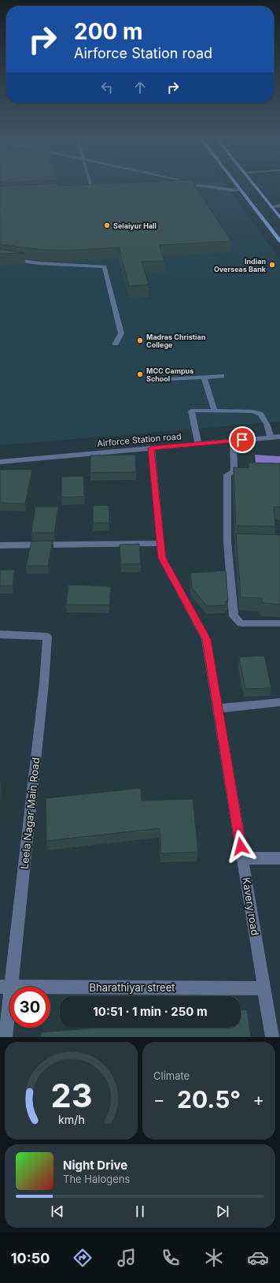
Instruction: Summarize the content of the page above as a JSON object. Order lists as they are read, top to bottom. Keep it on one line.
{"streets":{"street":["Airforce Station road","Leela Nagar Main Road","Kavery road","Bharathiyar street"]},"crossings":[["Airforce Station road","Kavery road"],["Leela Nagar Main Road","Bharathiyar street"],["Kavery road","Bharathiyar street"]],"places":["Selaiyur Hall","Indian Overseas Bank","Madras Christian College","MCC Campus School"],"page":{"turn":["200 m","Airforce Station road"],"limit":"30","trip":"10:51 · 1 min · 250 m","tile":"Climate","heat":["−","20.5°","+"],"song":["Night Drive","The Halogens"],"tabs":"10:50","gauge":["23","km/h"]}}
